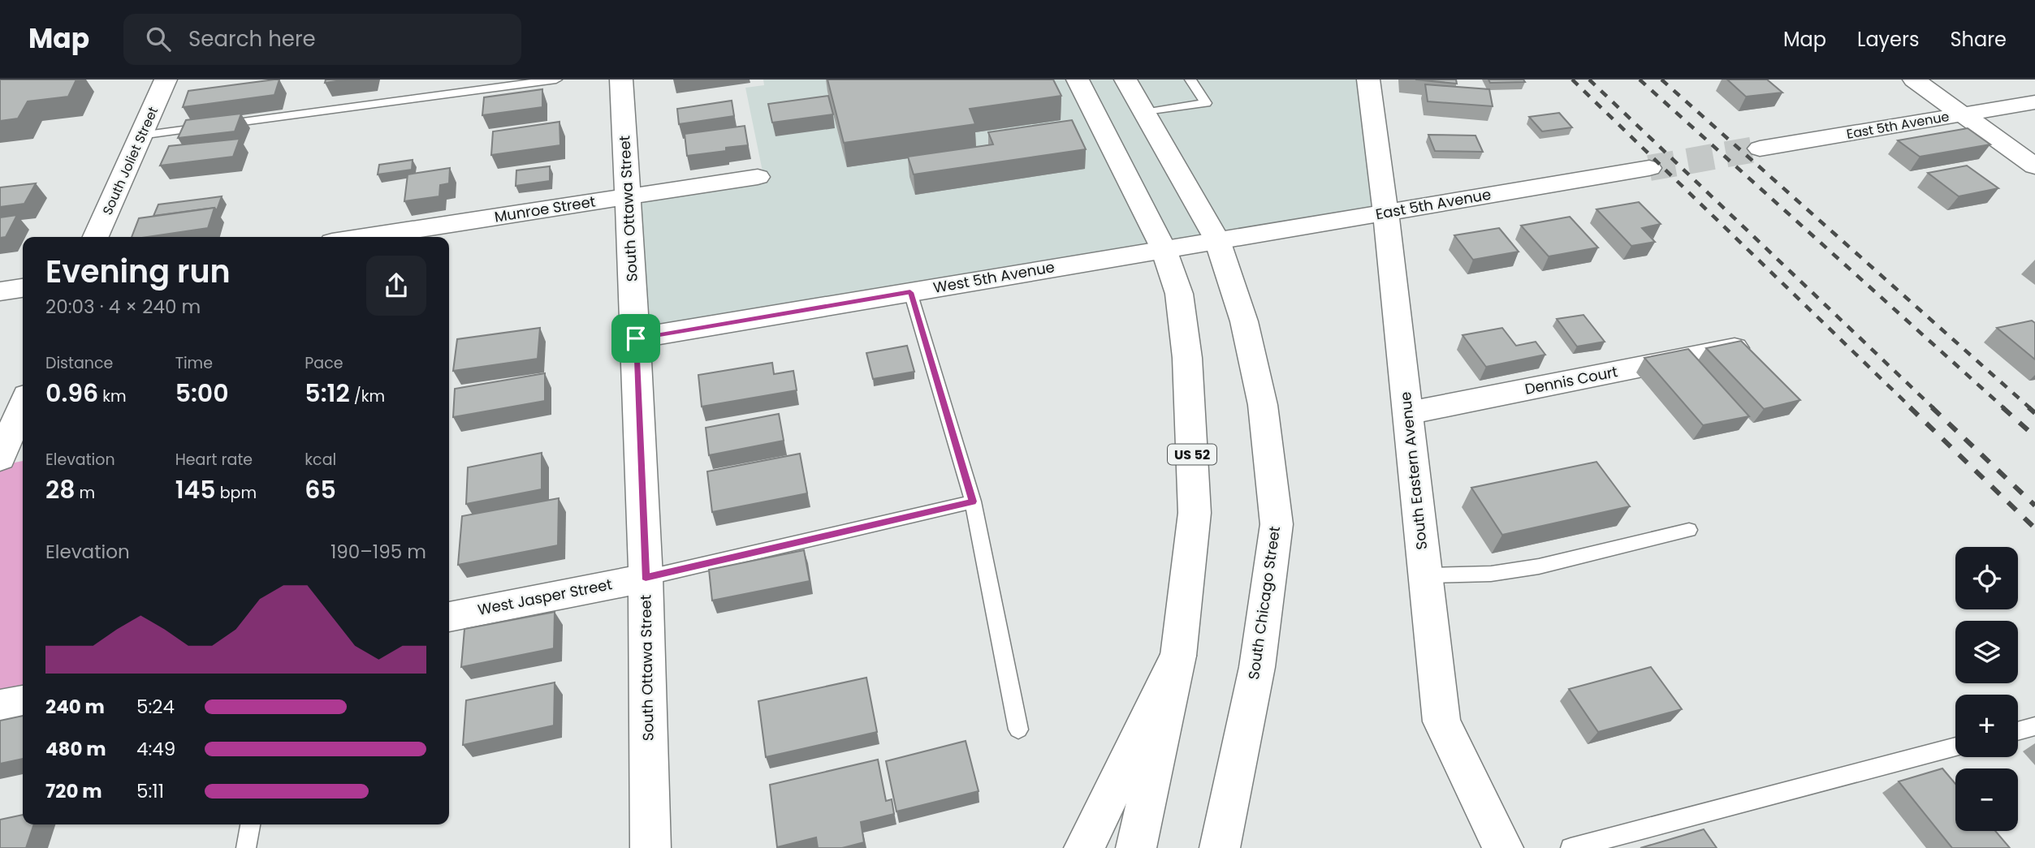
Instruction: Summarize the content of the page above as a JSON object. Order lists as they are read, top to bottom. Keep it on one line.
{"streets":{"main road":["East 5th Avenue","South Joliet Street","South Ottawa Street","Munroe Street","West 5th Avenue","Dennis Court","US 52","South Eastern Avenue","West Jasper Street","South Chicago Street"]},"crossings":[["East 5th Avenue","West 5th Avenue"],["East 5th Avenue","South Eastern Avenue"],["East 5th Avenue","South Chicago Street"],["South Ottawa Street","Munroe Street"],["South Ottawa Street","West 5th Avenue"],["South Ottawa Street","West Jasper Street"],["West 5th Avenue","US 52"],["West 5th Avenue","South Chicago Street"],["Dennis Court","South Eastern Avenue"]],"page":{"header":"Map","search":"Search here","nav":["Map","Layers","Share"],"heading":["Evening run","20:03 · 4 × 240 m"],"stats":[["Distance","0.96 km"],["Time","5:00"],["Pace","5:12 /km"],["Elevation","28 m"],["Heart rate","145 bpm"],["kcal","65"]],"chart":["Elevation","190–195 m"],"map_buttons":["+","−"],"list":[{"name":"240 m","note":"5:24"},{"name":"480 m","note":"4:49"},{"name":"720 m","note":"5:11"}]}}
